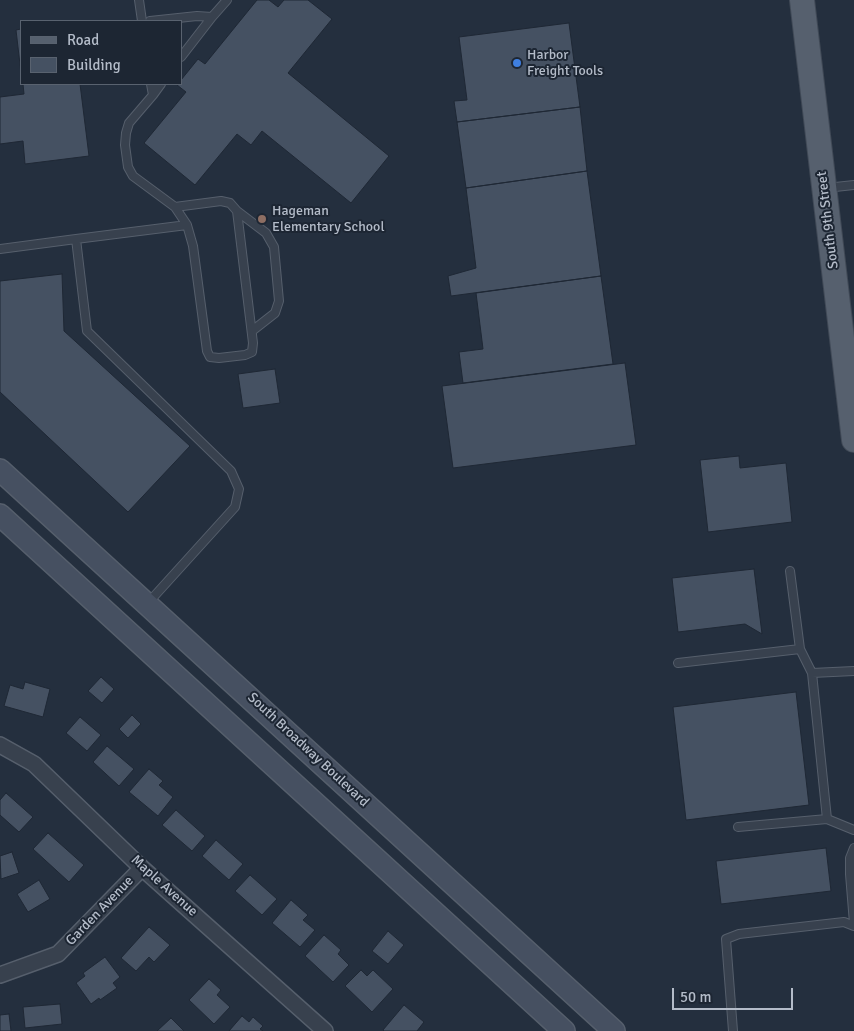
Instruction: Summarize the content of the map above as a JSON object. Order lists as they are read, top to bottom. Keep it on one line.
{"streets":{"main road":["South 9th Street","South Broadway Boulevard"],"street":["Maple Avenue","Garden Avenue"]},"crossings":[["Maple Avenue","Garden Avenue"]],"places":["Harbor Freight Tools","Hageman Elementary School"],"legend":["Road","Building"],"scale_bar":"50 m"}
